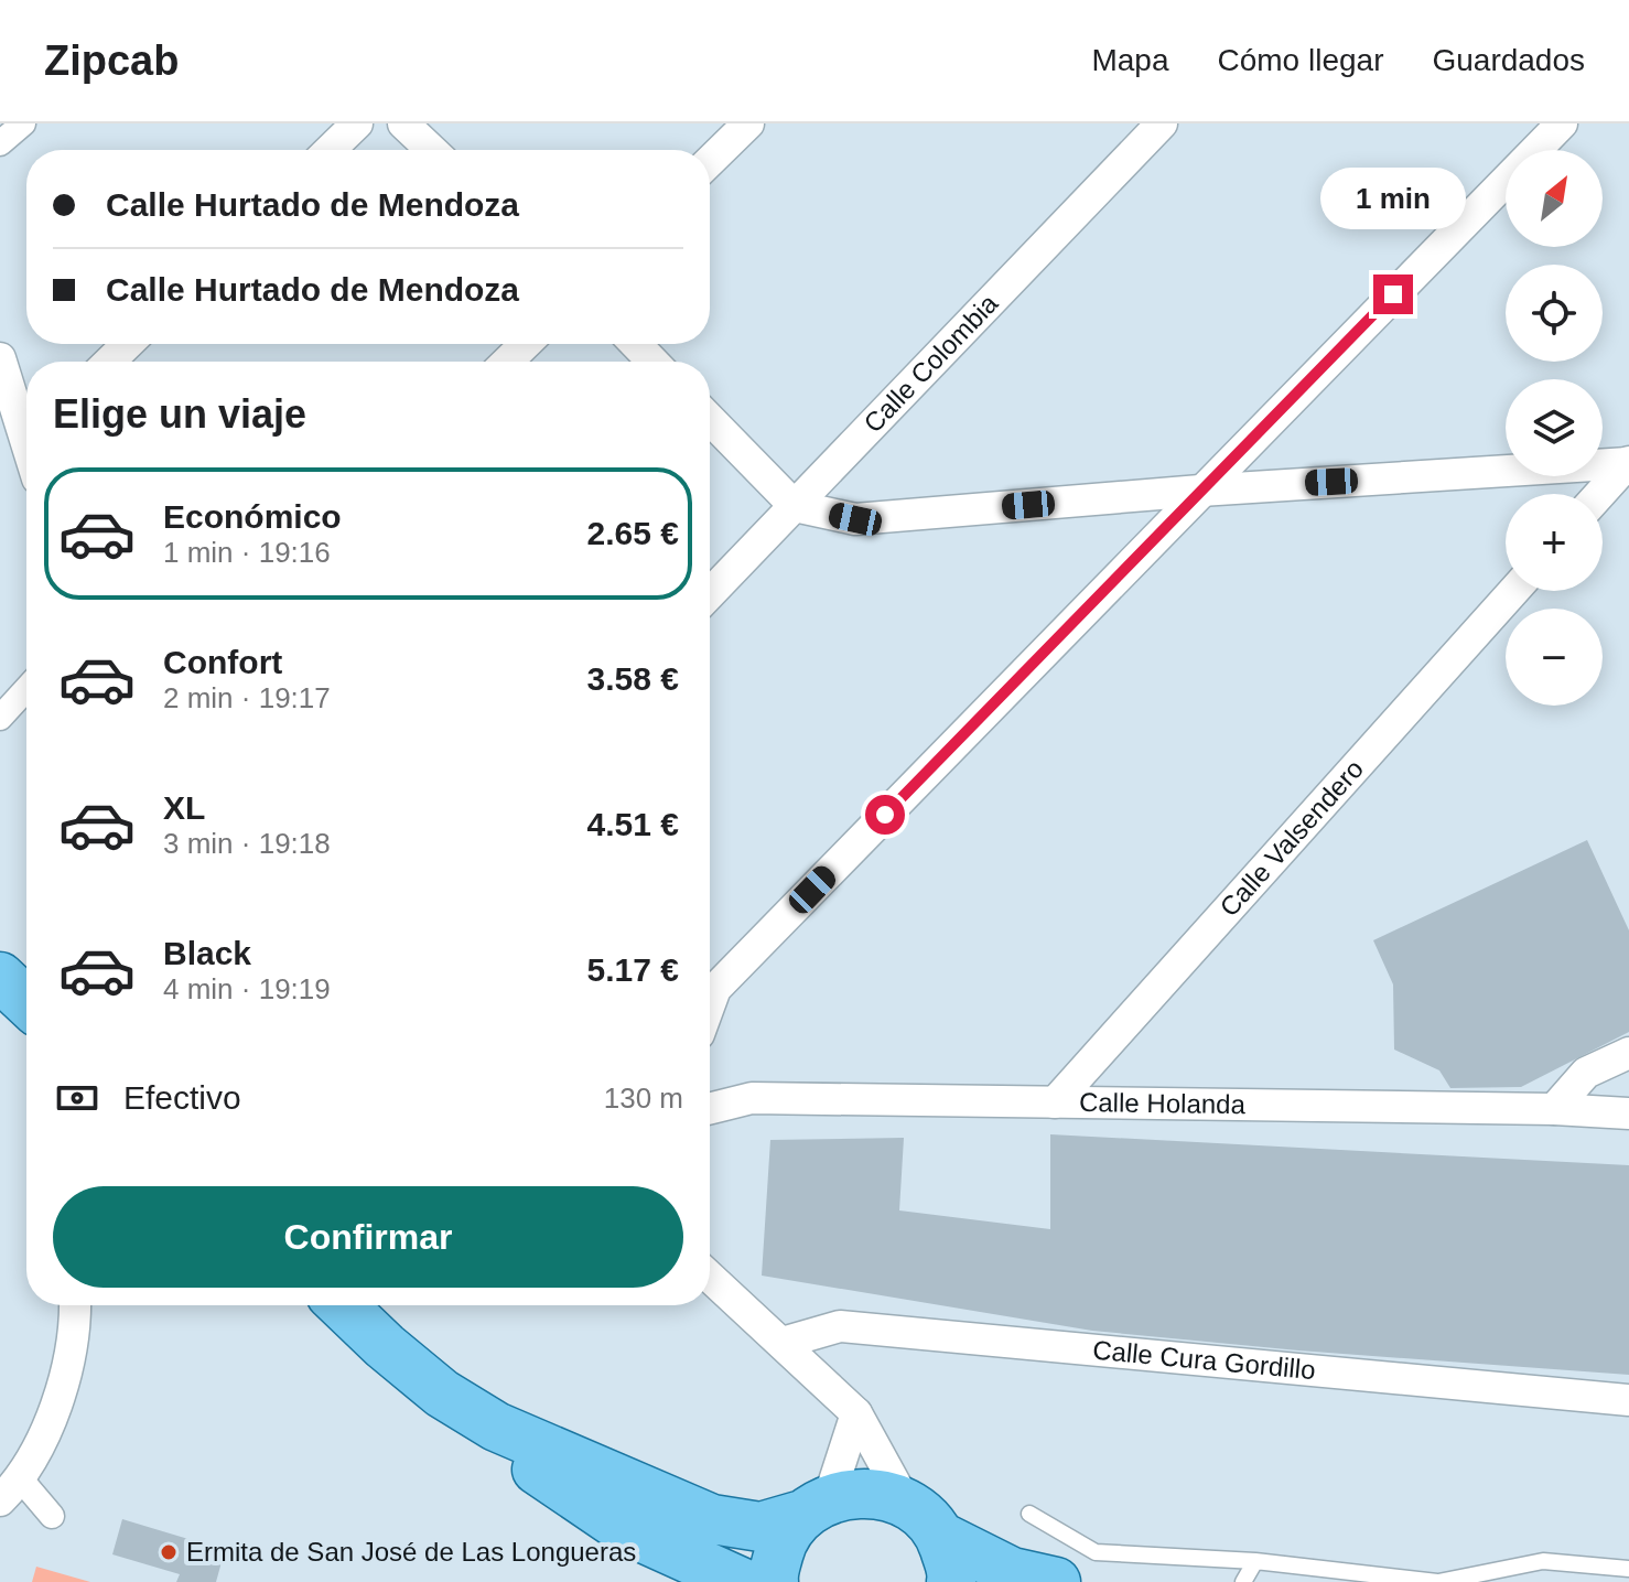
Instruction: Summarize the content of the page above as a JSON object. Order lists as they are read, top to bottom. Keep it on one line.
{"streets":{"street":["Calle Colombia","Calle Valsendero","Calle Holanda","Calle Cura Gordillo"]},"crossings":[["Calle Valsendero","Calle Holanda"]],"places":["Ermita de San José de Las Longueras"],"north":"top right","page":{"header":"Zipcab","nav":["Mapa","Cómo llegar","Guardados"],"map_buttons":["+","−"],"banner":["Calle Hurtado de Mendoza","Calle Hurtado de Mendoza"],"bubble":"1 min","heading":"Elige un viaje","list":[{"name":"Económico","note":"1 min · 19:16","value":"2.65 €"},{"name":"Confort","note":"2 min · 19:17","value":"3.58 €"},{"name":"XL","note":"3 min · 19:18","value":"4.51 €"},{"name":"Black","note":"4 min · 19:19","value":"5.17 €"}],"pay":["Efectivo","130 m"],"buttons":"Confirmar"}}
